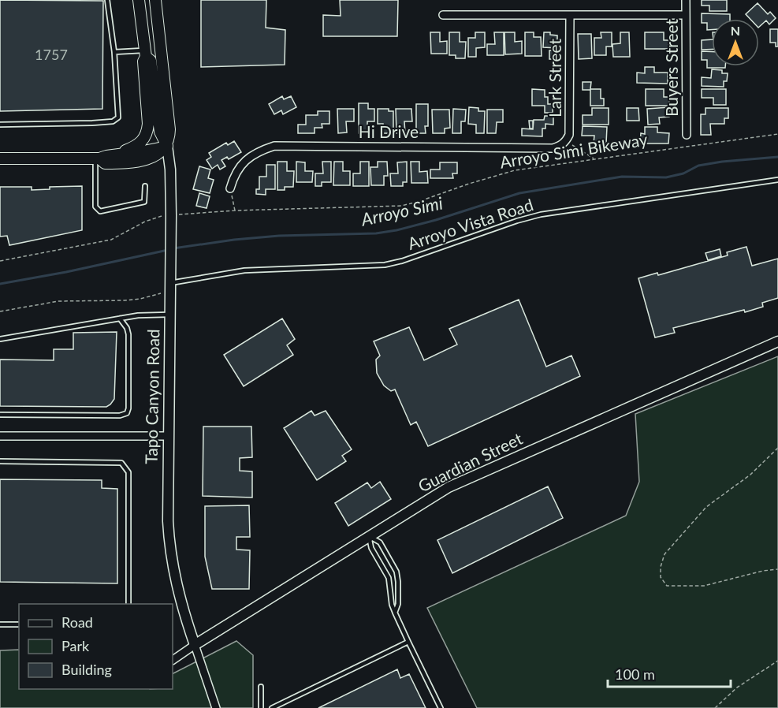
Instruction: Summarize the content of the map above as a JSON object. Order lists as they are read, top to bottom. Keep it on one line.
{"streets":{"main road":["Tapo Canyon Road"],"street":["Buyers Street","Lark Street","Hi Drive","Guardian Street"],"lane":["Arroyo Vista Road"],"path":["Arroyo Simi Bikeway"]},"crossings":[["Lark Street","Hi Drive"],["Arroyo Vista Road","Tapo Canyon Road"],["Tapo Canyon Road","Guardian Street"]],"water":["Arroyo Simi"],"house_numbers":["1757"],"legend":["Road","Park","Building"],"scale_bar":"100 m","north":"top"}
